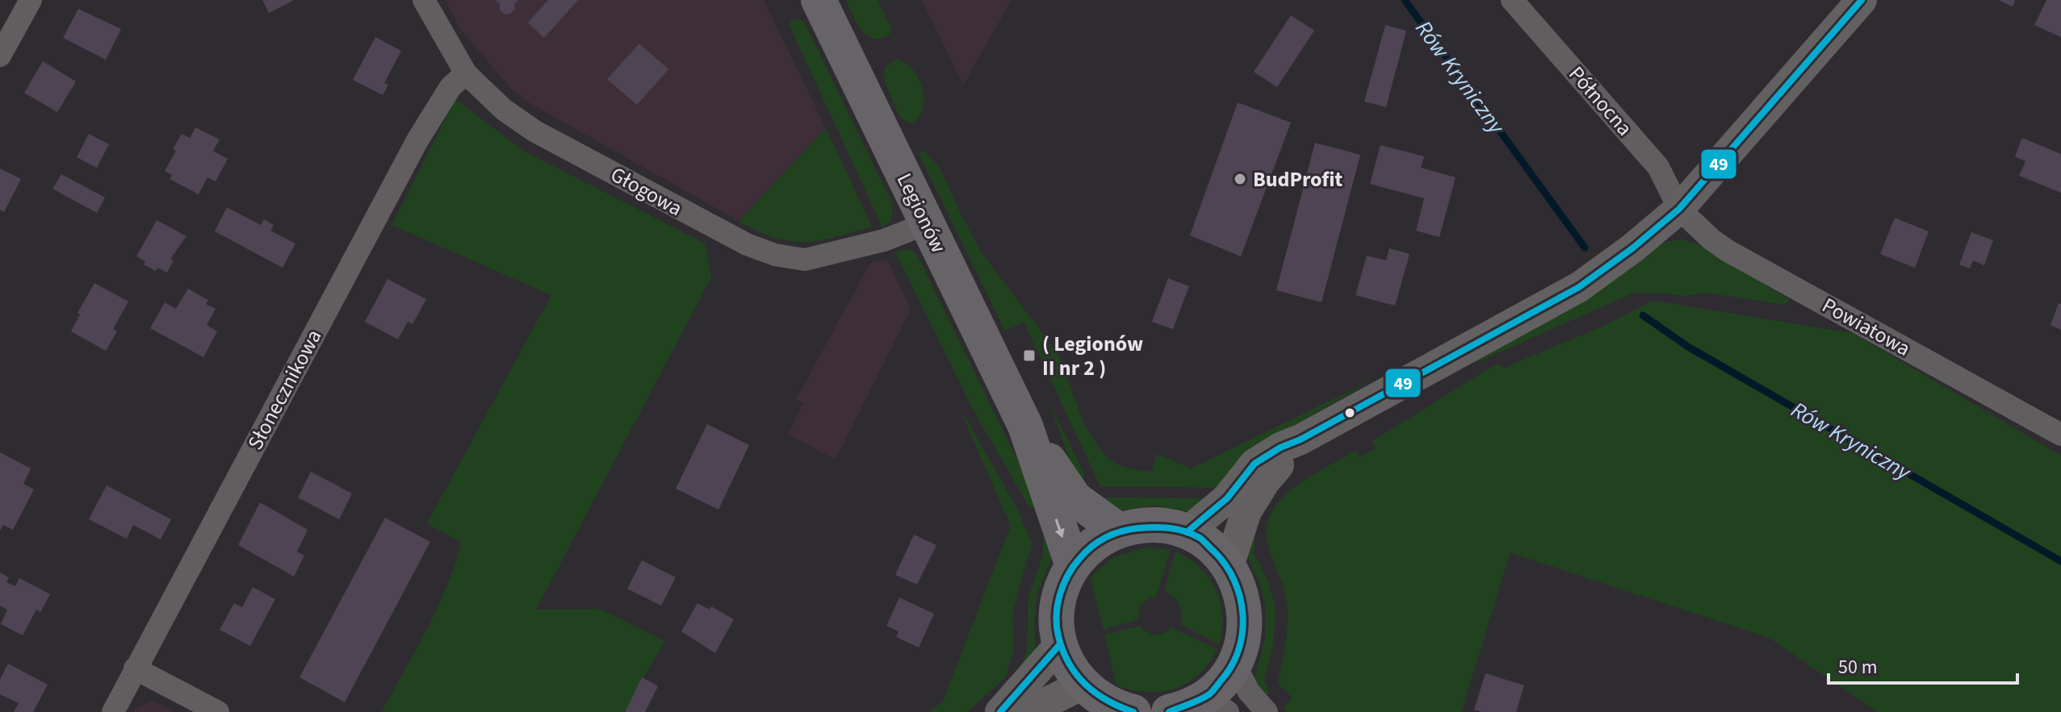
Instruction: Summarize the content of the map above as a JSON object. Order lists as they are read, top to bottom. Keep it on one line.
{"streets":{"highway":["Legionów"],"street":["Północna","Głogowa","Powiatowa","Słonecznikowa"]},"crossings":[["Północna","Powiatowa"],["Głogowa","Legionów"],["Głogowa","Słonecznikowa"]],"water":["Rów Kryniczny"],"places":{"other":["BudProfit"],"transit":["( Legionów II nr 2 )"]},"lines":["transit line 49"],"scale_bar":"50 m"}
